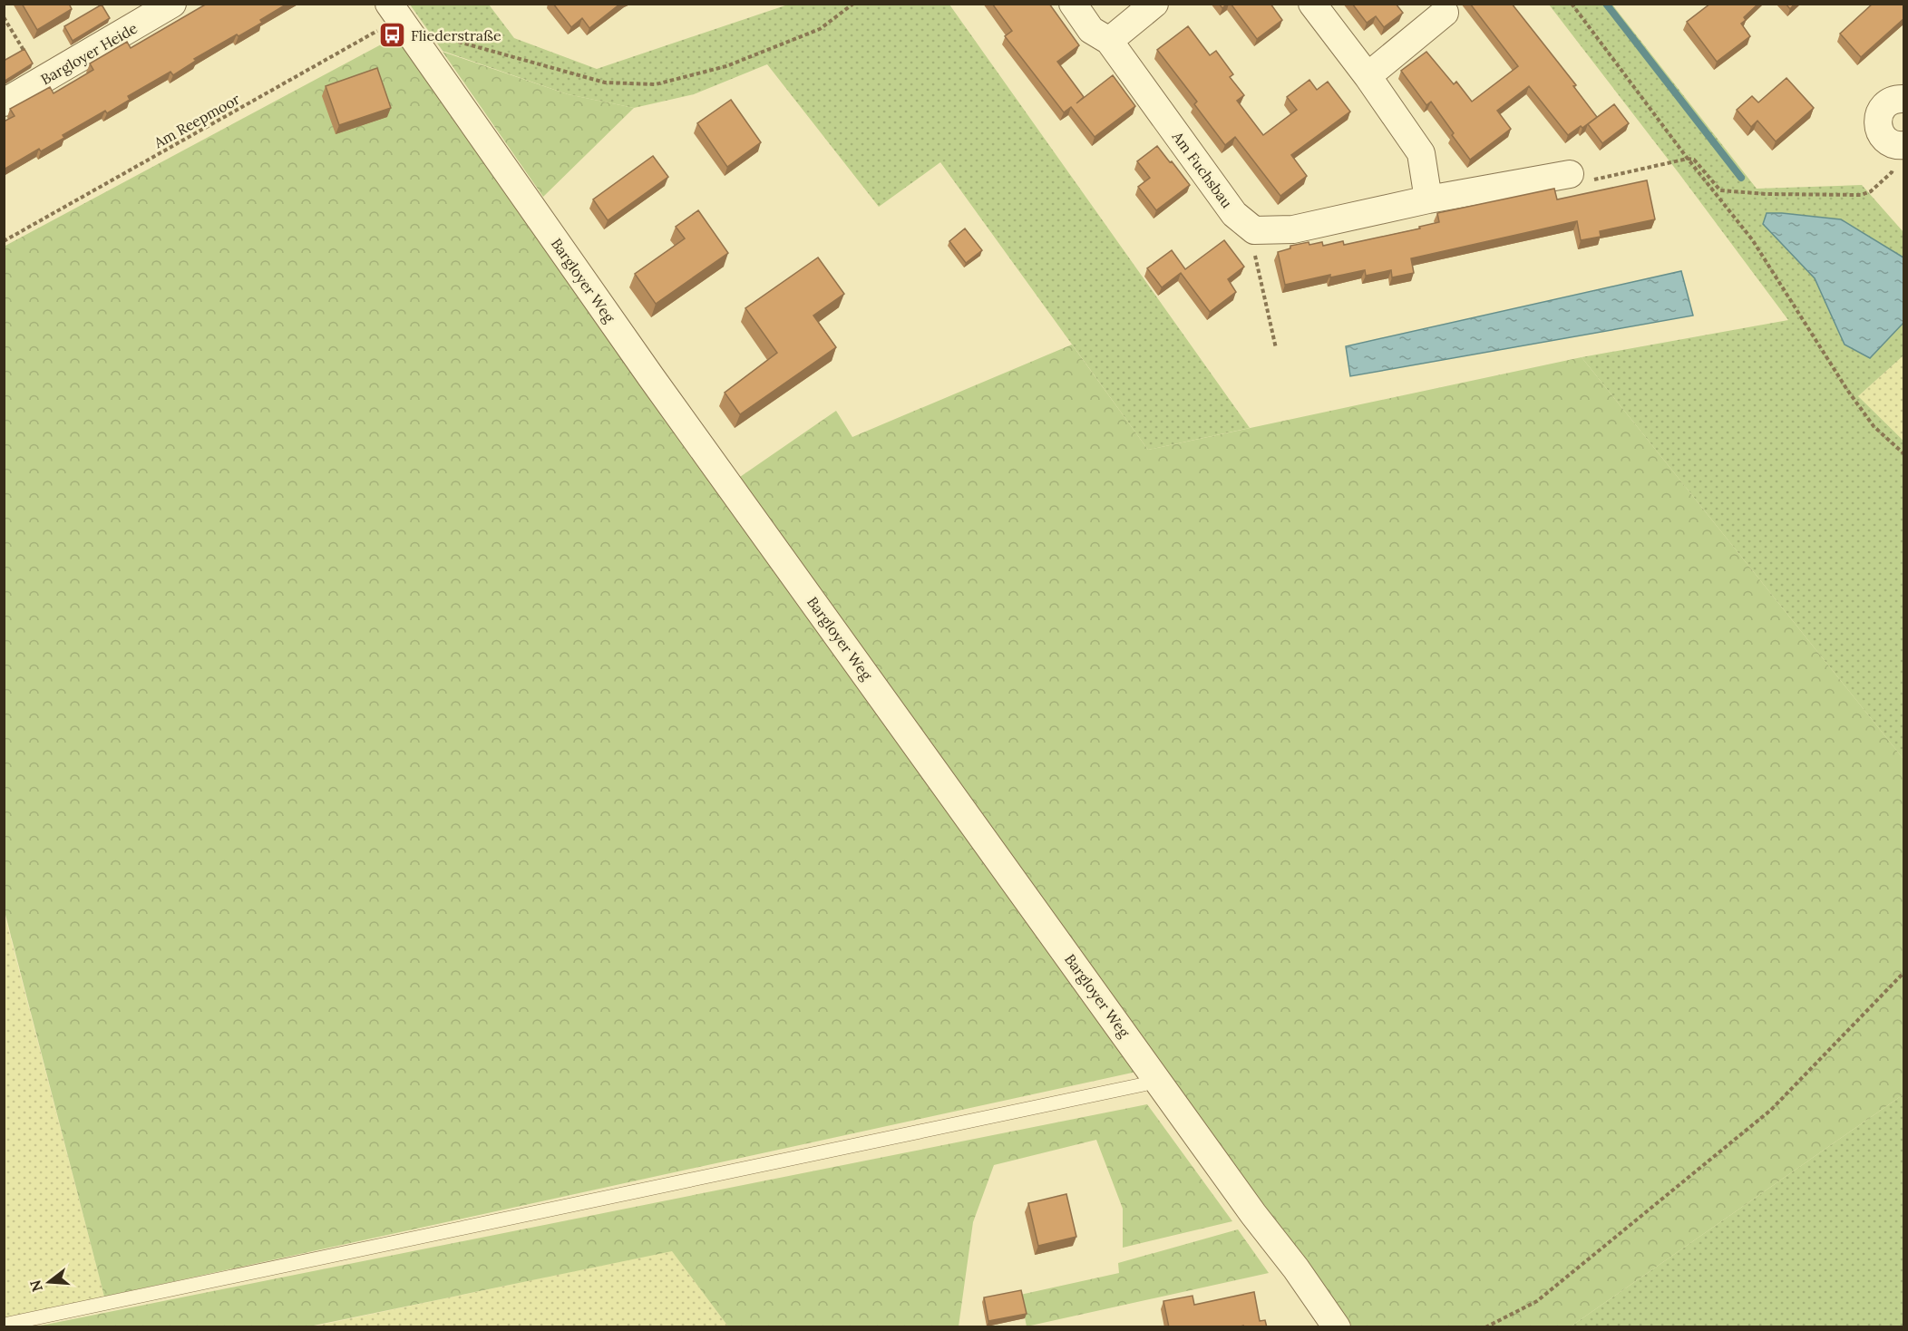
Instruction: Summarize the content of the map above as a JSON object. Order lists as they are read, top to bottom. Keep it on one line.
{"streets":{"street":["Bargloyer Heide","Am Fuchsbau","Bargloyer Weg"],"path":["Am Reepmoor"]},"crossings":[["Am Reepmoor","Bargloyer Weg"]],"places":{"bus stop":["Fliederstraße"]},"north":"left"}
